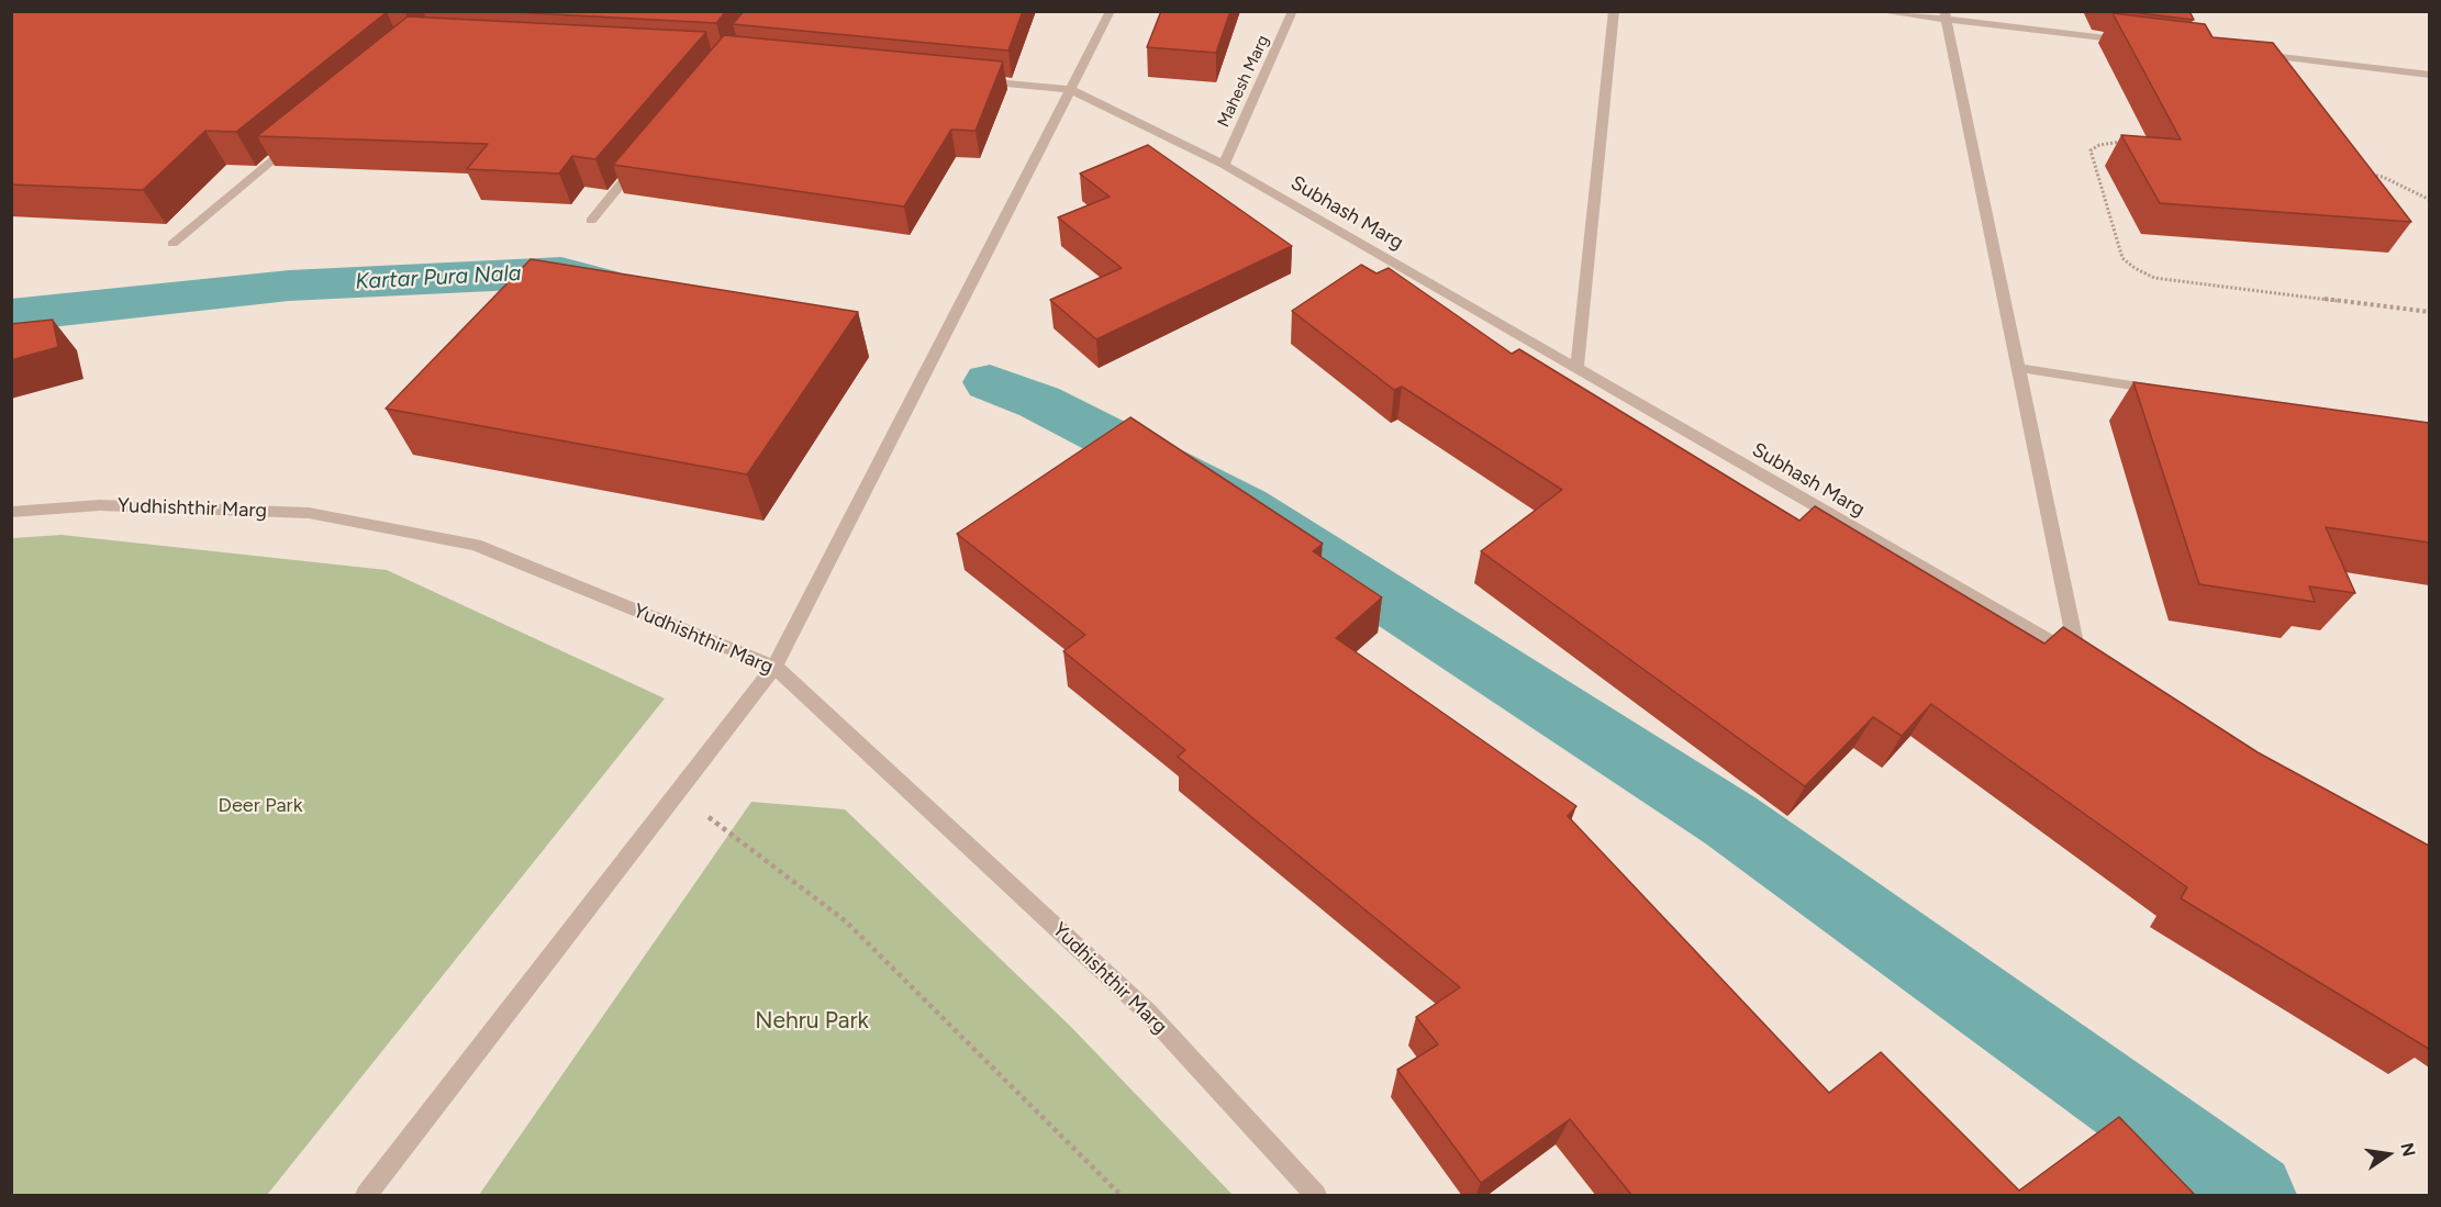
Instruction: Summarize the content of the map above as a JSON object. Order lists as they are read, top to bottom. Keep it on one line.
{"streets":{"street":["Mahesh Marg","Subhash Marg","Yudhishthir Marg"]},"crossings":[["Mahesh Marg","Subhash Marg"]],"water":["Kartar Pura Nala"],"parks":["Deer Park","Nehru Park"],"north":"right"}
